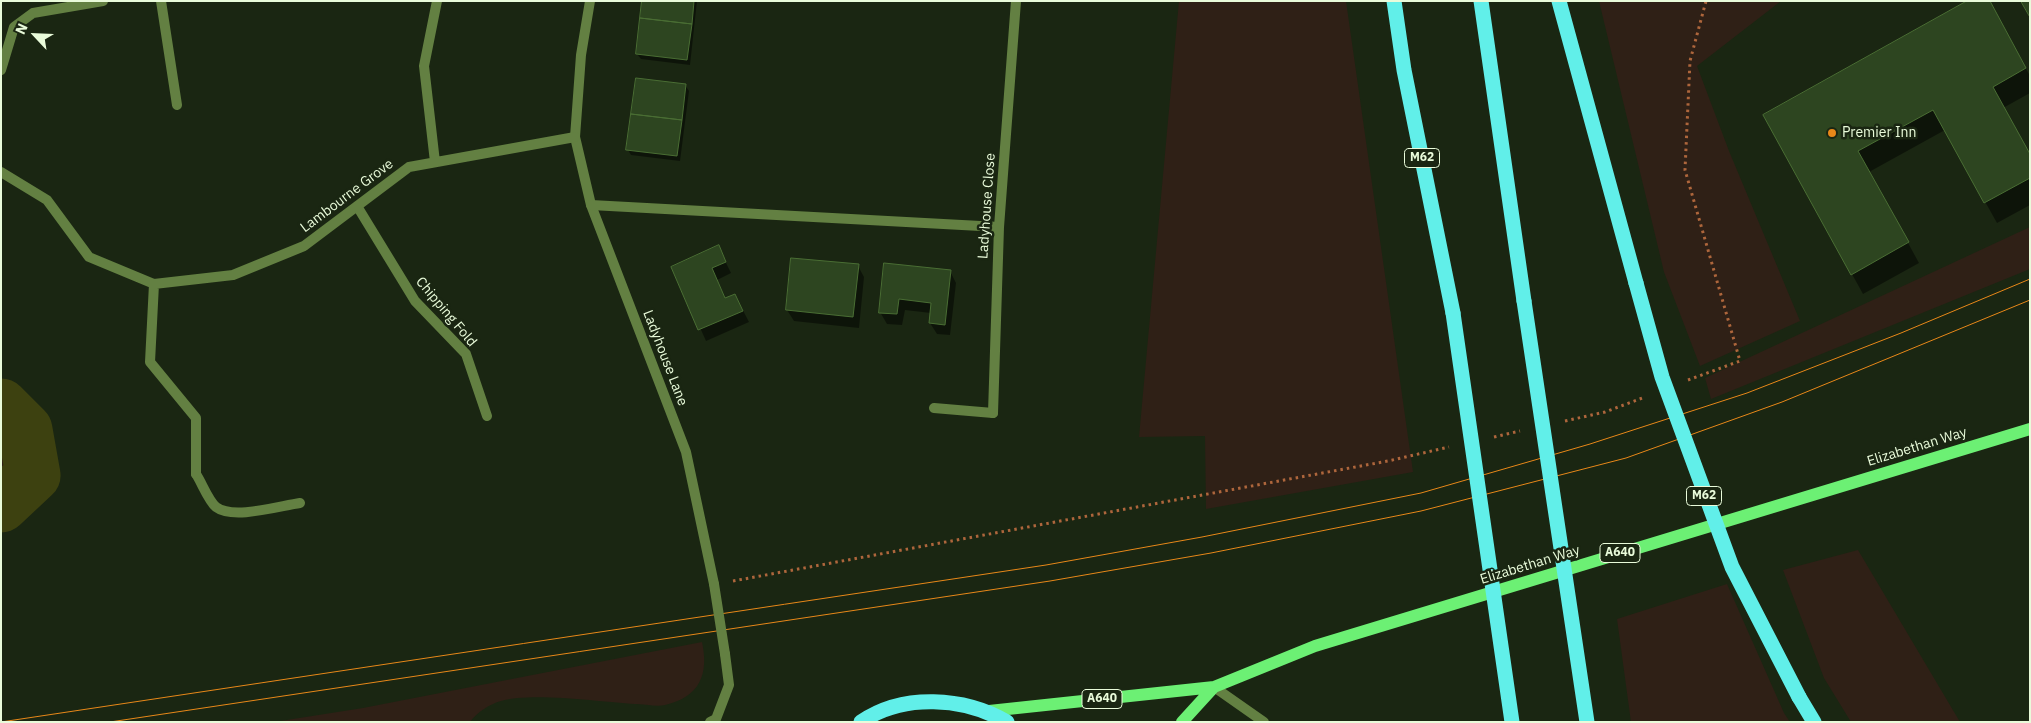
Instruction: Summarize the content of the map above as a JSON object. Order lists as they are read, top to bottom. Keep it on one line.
{"streets":{"highway":["M62","A640"],"main road":["Elizabethan Way"],"street":["Lambourne Grove","Ladyhouse Close","Chipping Fold","Ladyhouse Lane"]},"crossings":[["Lambourne Grove","Chipping Fold"],["Lambourne Grove","Ladyhouse Lane"],["Elizabethan Way","A640"]],"places":["Premier Inn"],"north":"top left"}
